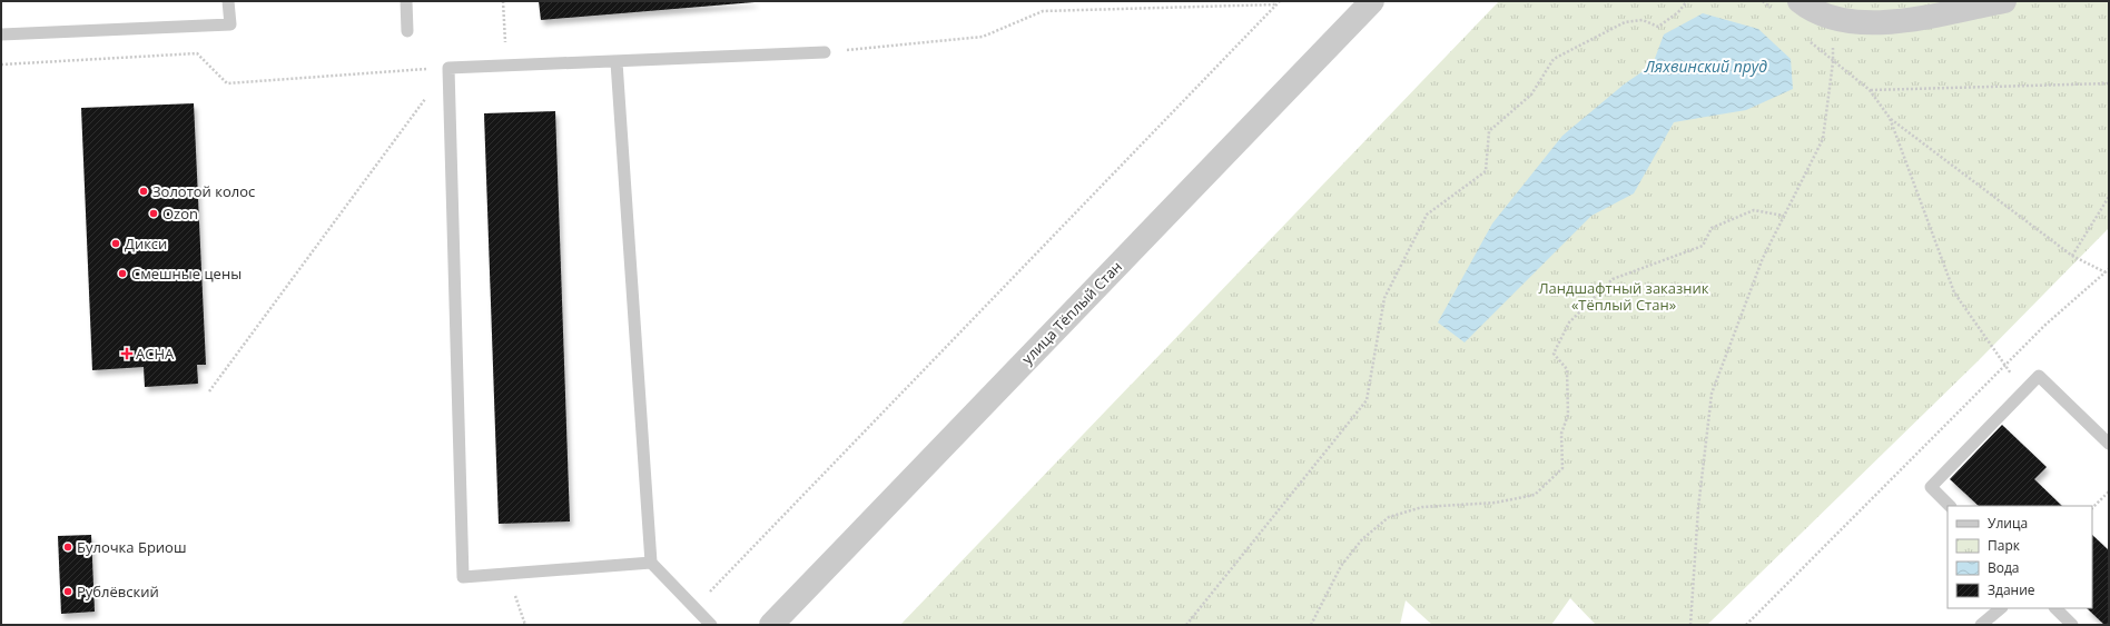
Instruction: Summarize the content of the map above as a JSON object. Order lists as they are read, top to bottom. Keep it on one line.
{"streets":{"street":["улица Тёплый Стан"]},"water":["Ляхвинский пруд"],"parks":["Ландшафтный заказник «Тёплый Стан»"],"places":{"other":["Золотой колос","Ozon","Дикси","Смешные цены","Булочка Бриош","Рублёвский"],"health":["АСНА"]},"legend":["Улица","Парк","Вода","Здание"]}
